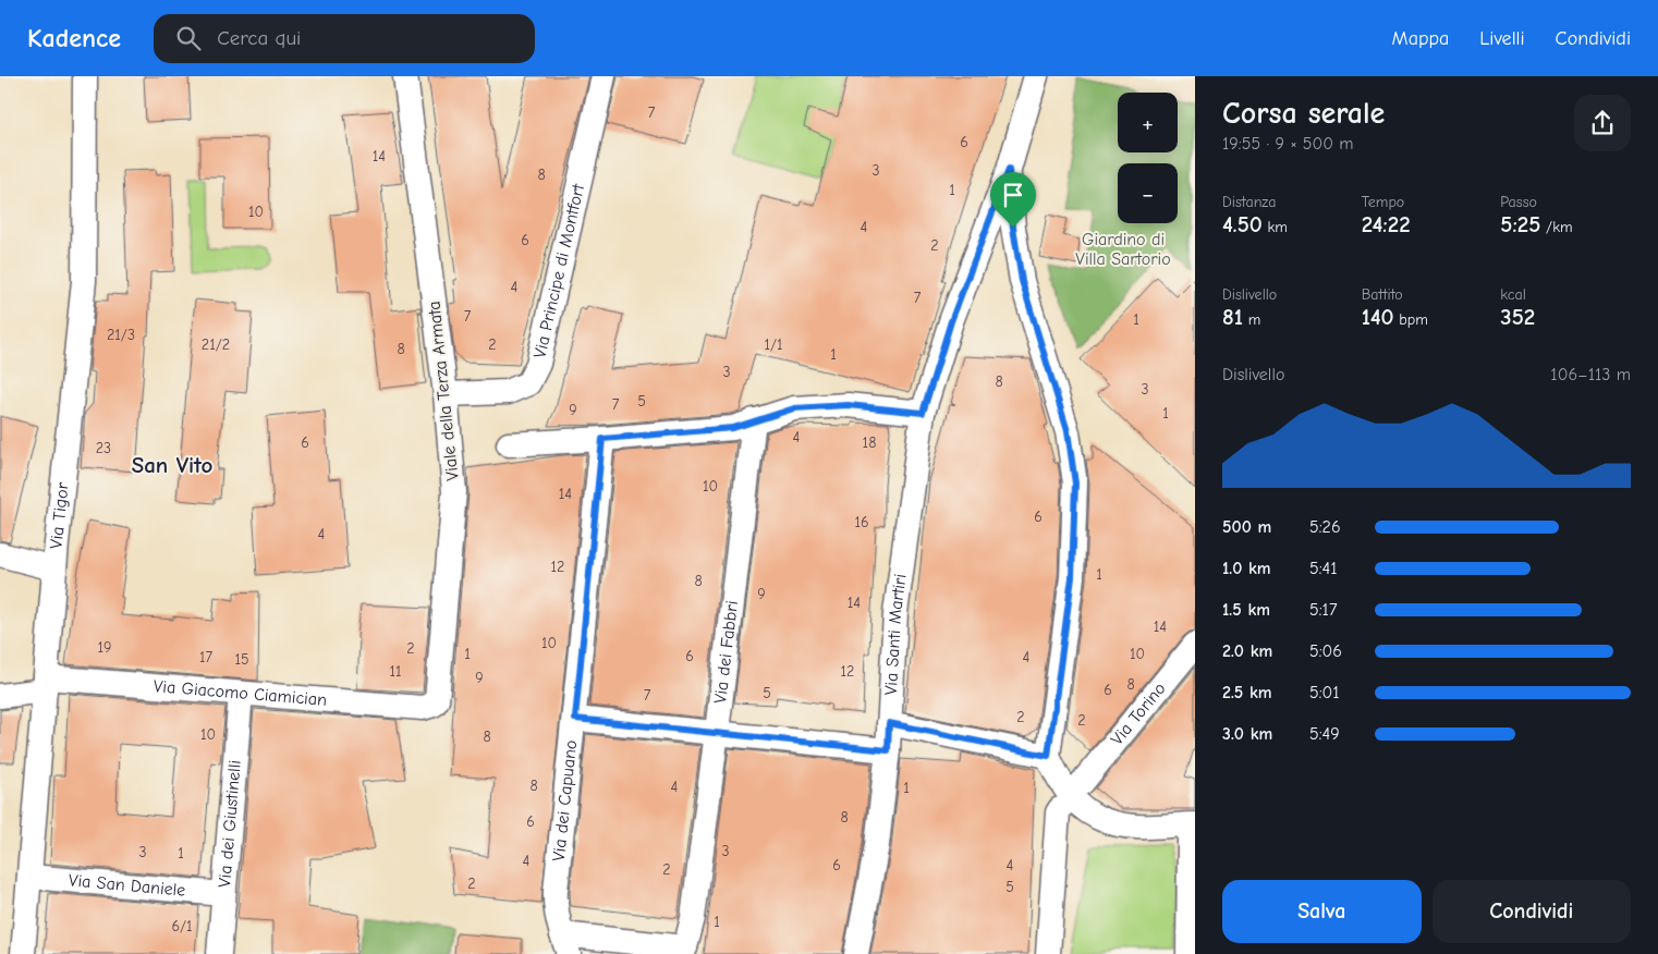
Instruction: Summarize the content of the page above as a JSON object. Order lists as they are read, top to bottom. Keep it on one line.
{"streets":{"street":["Via Principe di Montfort","Viale della Terza Armata","Via Tigor","Via Santi Martiri","Via dei Fabbri","Via Giacomo Ciamician","Via Torino","Via dei Capuano","Via dei Giustinelli","Via San Daniele"]},"crossings":[["Via Principe di Montfort","Viale della Terza Armata"],["Viale della Terza Armata","Via Giacomo Ciamician"],["Via Tigor","Via Giacomo Ciamician"],["Via Tigor","Via San Daniele"],["Via Giacomo Ciamician","Via dei Giustinelli"],["Via dei Giustinelli","Via San Daniele"]],"districts":["San Vito"],"parks":["Giardino di Villa Sartorio"],"house_numbers":["7","6","14","3","8","1","10","4","6","2","4","7","7","1","21/3","21/2","2","1/1","8","1","3","8","3","5","7","9","1","4","6","18","23","10","14","6","16","4","12","1","8","9","14","14","10","19","2","1","10","6","17","4","15","11","12","9","8","6","5","7","2","2","10","8","8","4","1","8","6","3","3","1","4","6","4","2","2","5","1","6/1"],"page":{"header":"Kadence","search":"Cerca qui","nav":["Mappa","Livelli","Condividi"],"heading":["Corsa serale","19:55 · 9 × 500 m"],"map_buttons":["+","−"],"stats":[["Distanza","4.50 km"],["Tempo","24:22"],["Passo","5:25 /km"],["Dislivello","81 m"],["Battito","140 bpm"],["kcal","352"]],"chart":["Dislivello","106–113 m"],"list":[{"name":"500 m","note":"5:26"},{"name":"1.0 km","note":"5:41"},{"name":"1.5 km","note":"5:17"},{"name":"2.0 km","note":"5:06"},{"name":"2.5 km","note":"5:01"},{"name":"3.0 km","note":"5:49"}],"buttons":["Salva","Condividi"]}}
